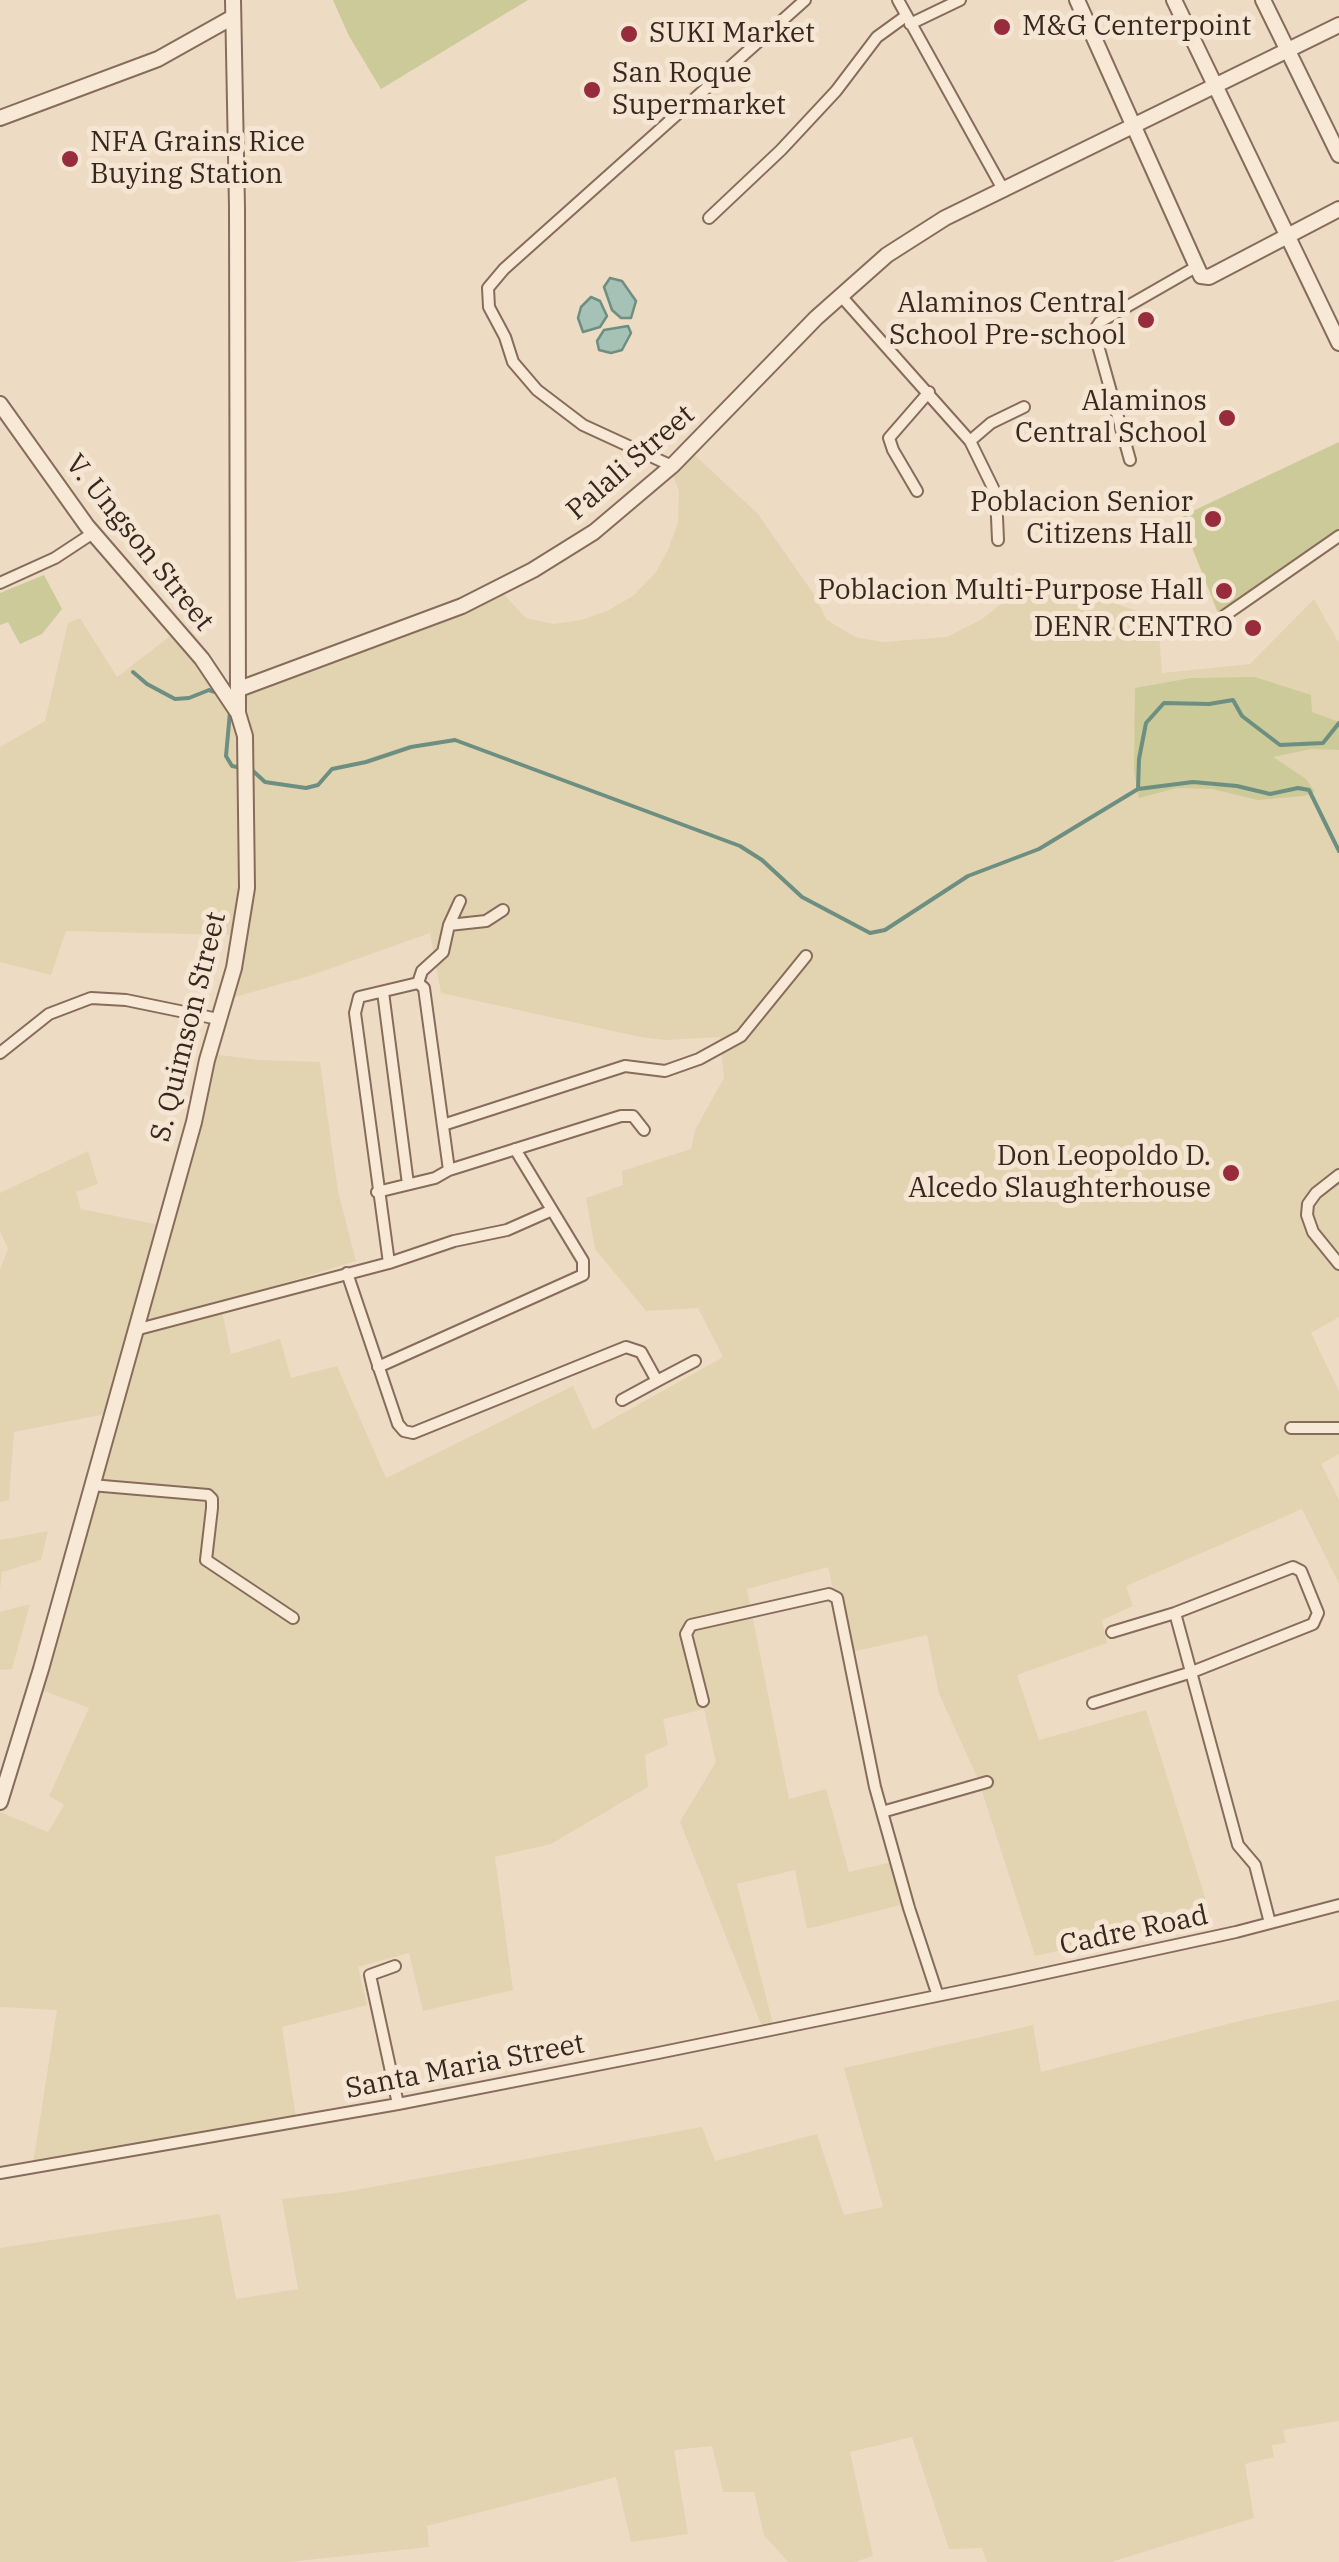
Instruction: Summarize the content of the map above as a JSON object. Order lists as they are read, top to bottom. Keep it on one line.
{"streets":{"street":["Palali Street","V. Ungson Street","S. Quimson Street","Cadre Road","Santa Maria Street"]},"crossings":[["Palali Street","S. Quimson Street"],["V. Ungson Street","S. Quimson Street"],["Cadre Road","Santa Maria Street"]],"places":["M&G Centerpoint","SUKI Market","San Roque Supermarket","NFA Grains Rice Buying Station","Alaminos Central School Pre-school","Alaminos Central School","Poblacion Senior Citizens Hall","Poblacion Multi-Purpose Hall","DENR CENTRO","Don Leopoldo D. Alcedo Slaughterhouse"]}
